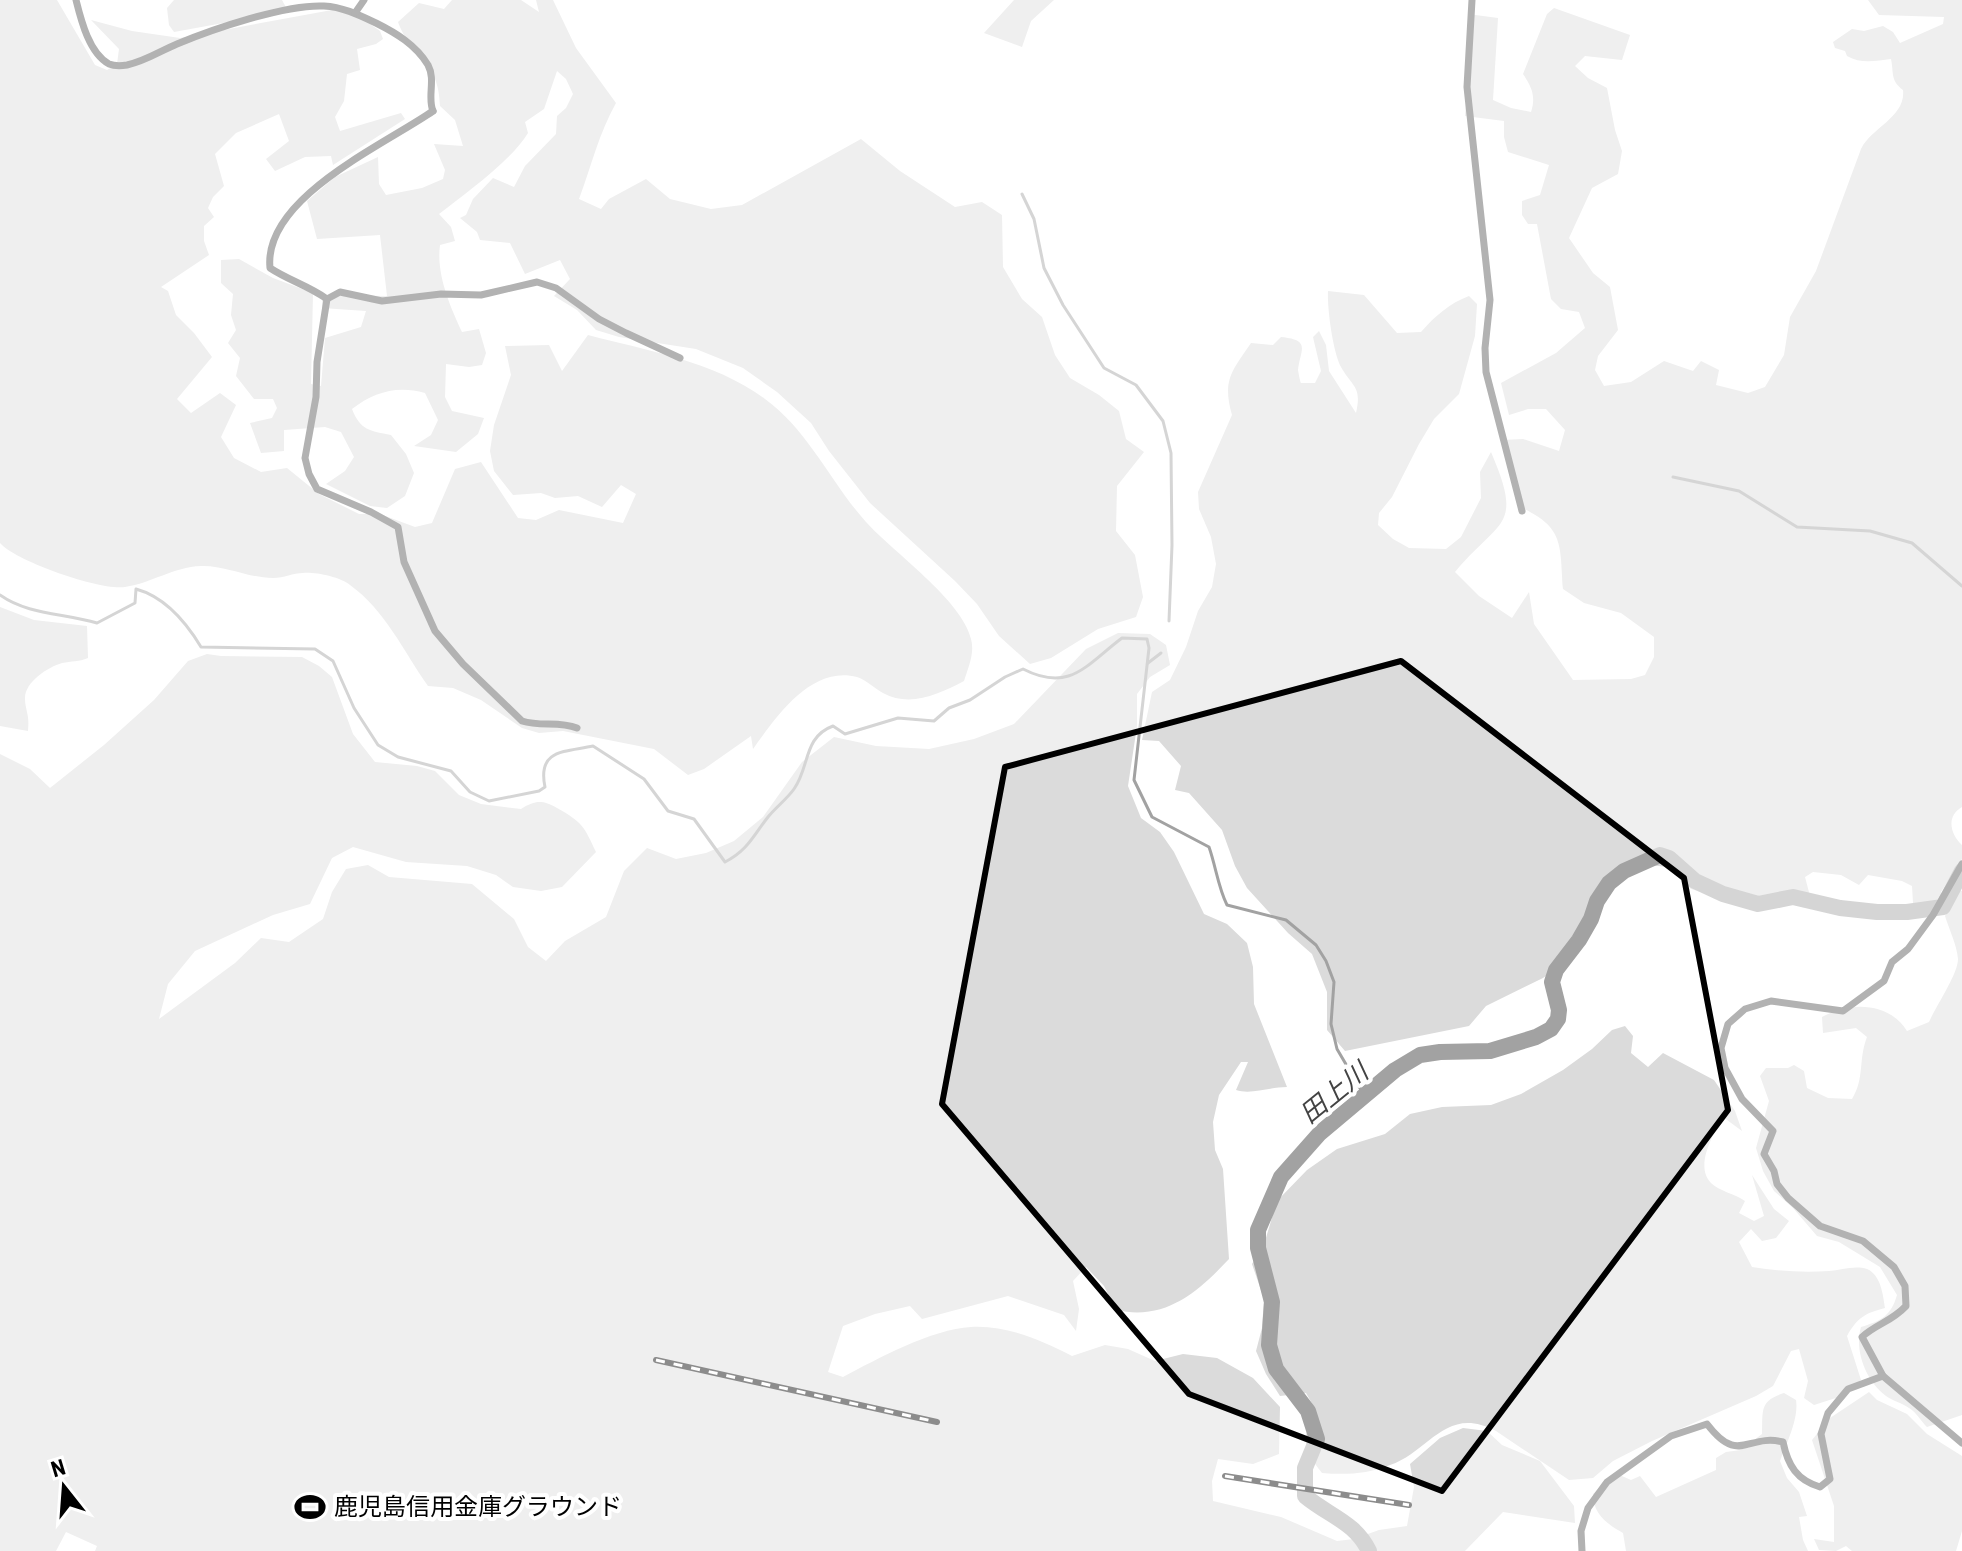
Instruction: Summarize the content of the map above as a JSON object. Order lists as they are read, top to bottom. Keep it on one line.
{"water":["田上川"],"places":{"sports":["鹿児島信用金庫グラウンド"]},"north":"top"}
